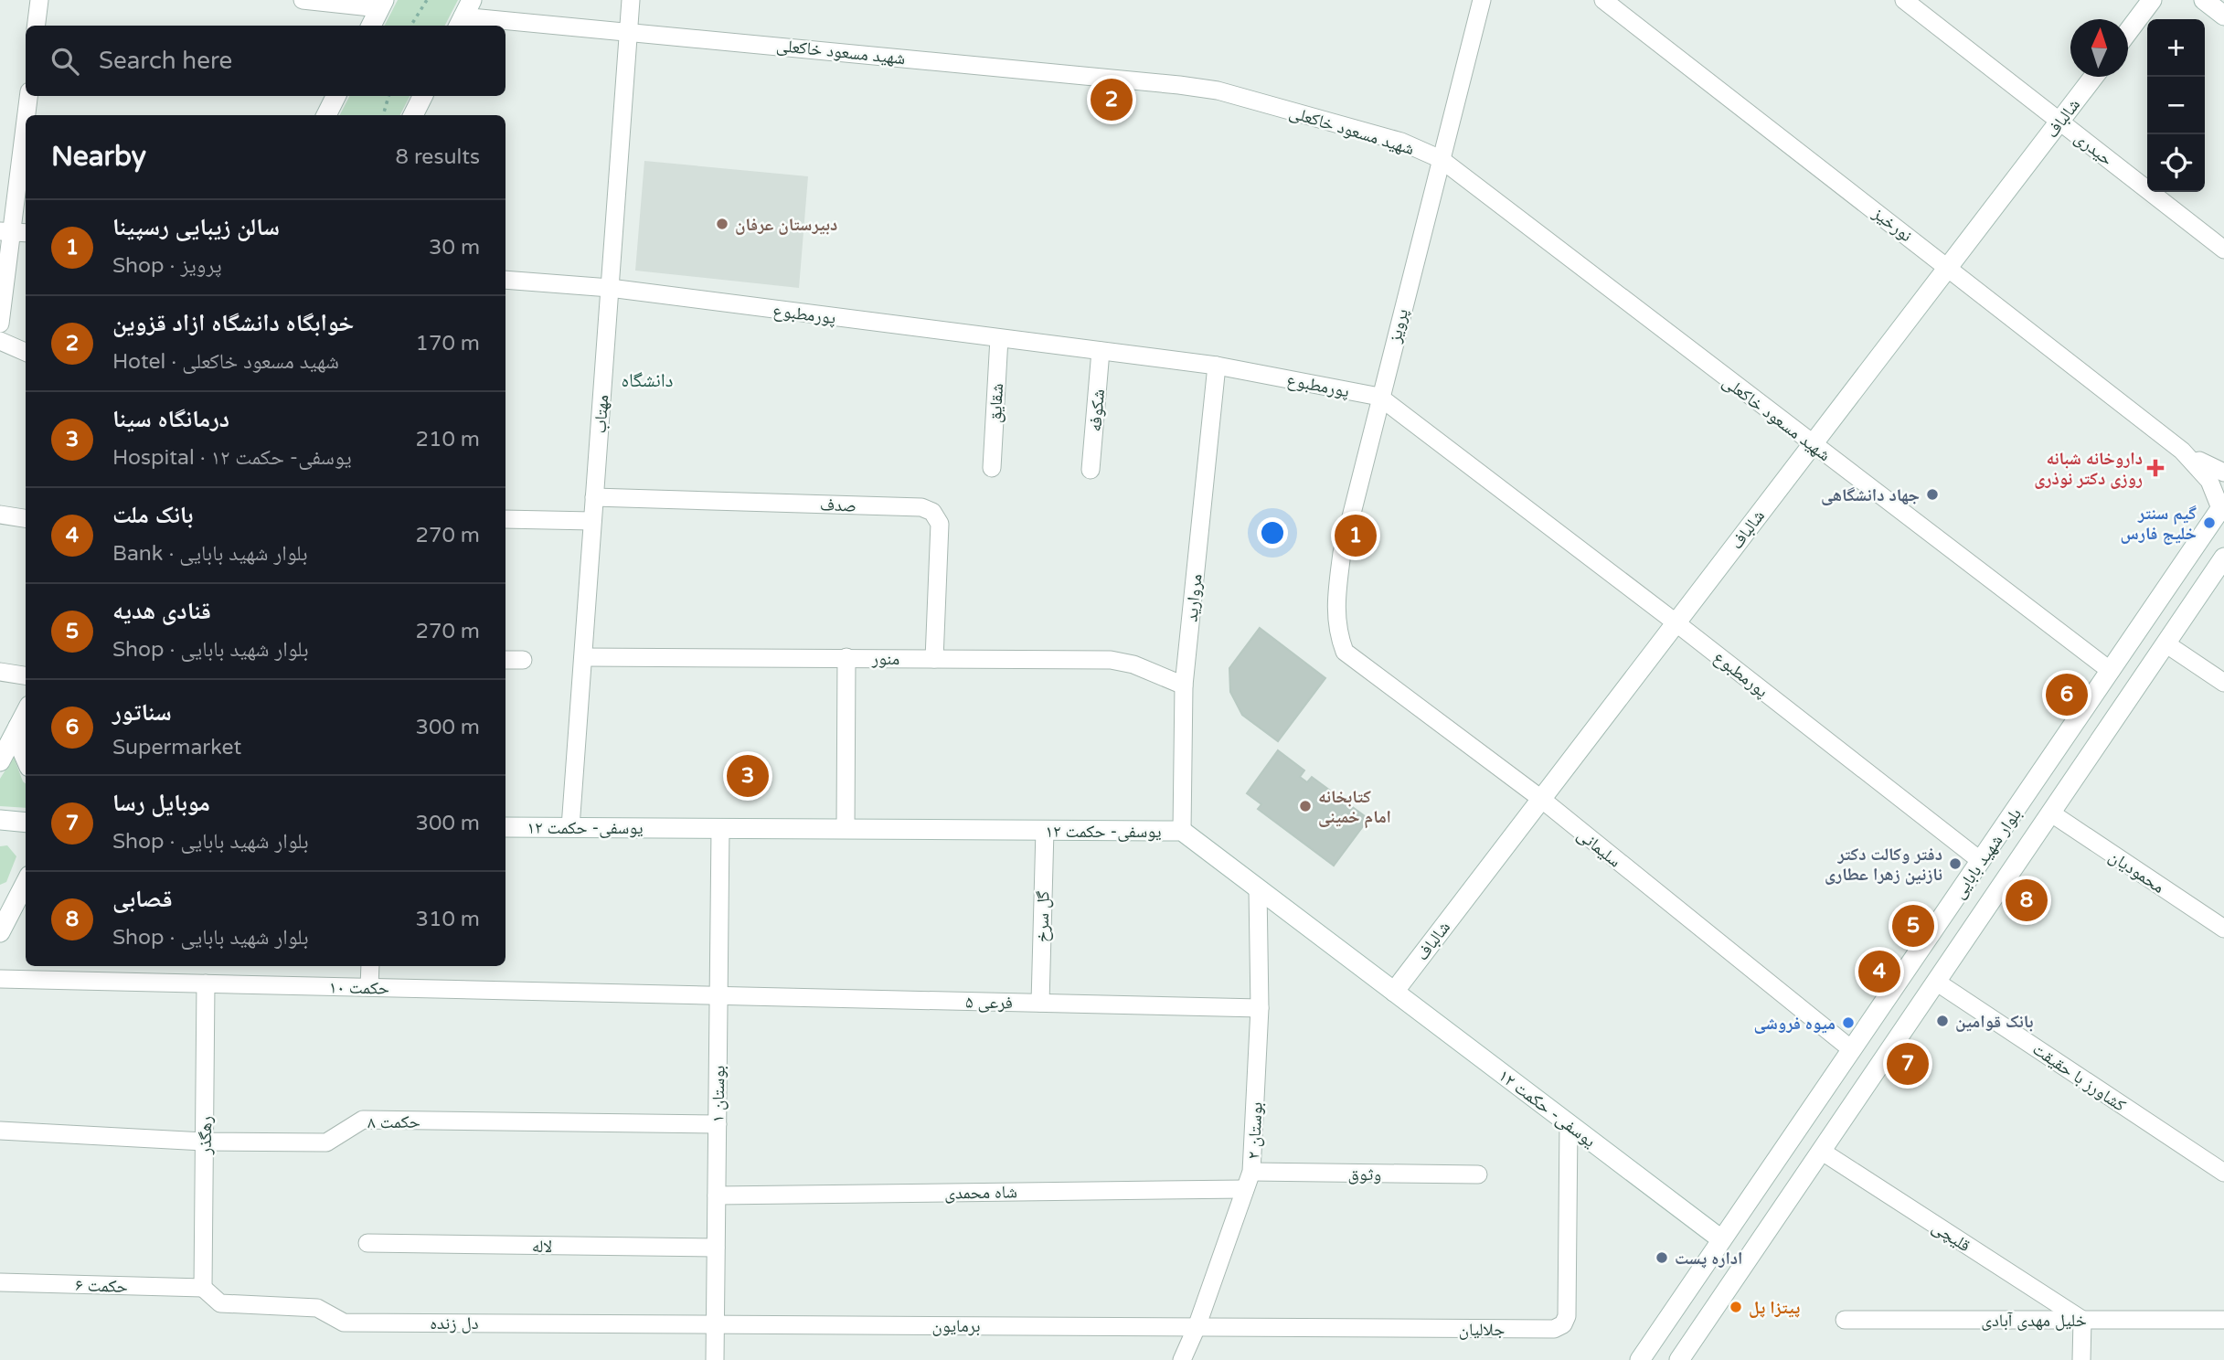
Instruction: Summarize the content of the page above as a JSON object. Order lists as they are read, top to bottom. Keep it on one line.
{"streets":{"street":["شهید مسعود خاکعلی","شالباف","حیدری","نورخیز","پورمطبوع","پرویز","شقایق","شکوفه","مهتاب","صدف","مروارید","منور","یوسفی- حکمت ۱۲","سلیمانی","بلوار شهید بابایی","محمودیان","گل سرخ","حکمت ۱۰","فرعی ۵","کشاورز با حقیقت","بوستان ۱","حکمت ۸","بوستان ۲","رهگذر","وثوق","شاه محمدی","قلیچی","لاله","حکمت ۶","خلیل مهدی آبادی","دل زنده","برمایون","جلالیان"]},"crossings":[["شهید مسعود خاکعلی","شالباف"],["شهید مسعود خاکعلی","پرویز"],["شهید مسعود خاکعلی","مهتاب"],["شهید مسعود خاکعلی","بلوار شهید بابایی"],["شالباف","حیدری"],["شالباف","نورخیز"],["شالباف","پورمطبوع"],["شالباف","یوسفی- حکمت ۱۲"],["شالباف","سلیمانی"],["پورمطبوع","پرویز"],["پورمطبوع","شقایق"],["پورمطبوع","شکوفه"],["پورمطبوع","مهتاب"],["پورمطبوع","مروارید"],["پورمطبوع","بلوار شهید بابایی"],["پرویز","سلیمانی"],["مهتاب","صدف"],["مهتاب","منور"],["مهتاب","یوسفی- حکمت ۱۲"],["صدف","منور"],["مروارید","منور"],["مروارید","یوسفی- حکمت ۱۲"],["یوسفی- حکمت ۱۲","بلوار شهید بابایی"],["یوسفی- حکمت ۱۲","گل سرخ"],["یوسفی- حکمت ۱۲","بوستان ۱"],["یوسفی- حکمت ۱۲","بوستان ۲"],["یوسفی- حکمت ۱۲","جلالیان"],["سلیمانی","بلوار شهید بابایی"],["بلوار شهید بابایی","محمودیان"],["بلوار شهید بابایی","کشاورز با حقیقت"],["بلوار شهید بابایی","قلیچی"],["گل سرخ","فرعی ۵"],["حکمت ۱۰","فرعی ۵"],["حکمت ۱۰","بوستان ۱"],["حکمت ۱۰","رهگذر"],["فرعی ۵","بوستان ۱"],["فرعی ۵","بوستان ۲"],["بوستان ۱","حکمت ۸"],["بوستان ۱","شاه محمدی"],["بوستان ۱","لاله"],["بوستان ۱","دل زنده"],["بوستان ۱","برمایون"],["حکمت ۸","رهگذر"],["بوستان ۲","وثوق"],["بوستان ۲","شاه محمدی"],["بوستان ۲","برمایون"],["بوستان ۲","جلالیان"],["رهگذر","حکمت ۶"],["رهگذر","دل زنده"],["قلیچی","خلیل مهدی آبادی"],["حکمت ۶","دل زنده"],["دل زنده","برمایون"],["برمایون","جلالیان"]],"districts":["دانشگاه"],"places":{"other":["دبیرستان عرفان","جهاد دانشگاهی","گیم سنتر خلیج فارس","کتابخانه امام خمینی","دفتر وکالت دکتر نازنین زهرا عطاری","بانک قوامین","میوه فروشی","اداره پست","پیتزا پل"],"health":["داروخانه شبانه روزی دکتر نوذری"]},"north":"top","page":{"map_buttons":["+","−"],"search":"Search here","pins":["2","1","6","3","8","5","4","7"],"heading":["Nearby","8 results"],"list":[{"mark":"1","name":"سالن زیبایی رسپینا","note":"Shop · پرویز","value":"30 m"},{"mark":"2","name":"خوابگاه دانشگاه ازاد قزوین","note":"Hotel · شهید مسعود خاکعلی","value":"170 m"},{"mark":"3","name":"درمانگاه سینا","note":"Hospital · یوسفی- حکمت ۱۲","value":"210 m"},{"mark":"4","name":"بانک ملت","note":"Bank · بلوار شهید بابایی","value":"270 m"},{"mark":"5","name":"قنادی هدیه","note":"Shop · بلوار شهید بابایی","value":"270 m"},{"mark":"6","name":"سناتور","note":"Supermarket","value":"300 m"},{"mark":"7","name":"موبایل رسا","note":"Shop · بلوار شهید بابایی","value":"300 m"},{"mark":"8","name":"قصابی","note":"Shop · بلوار شهید بابایی","value":"310 m"}]}}
